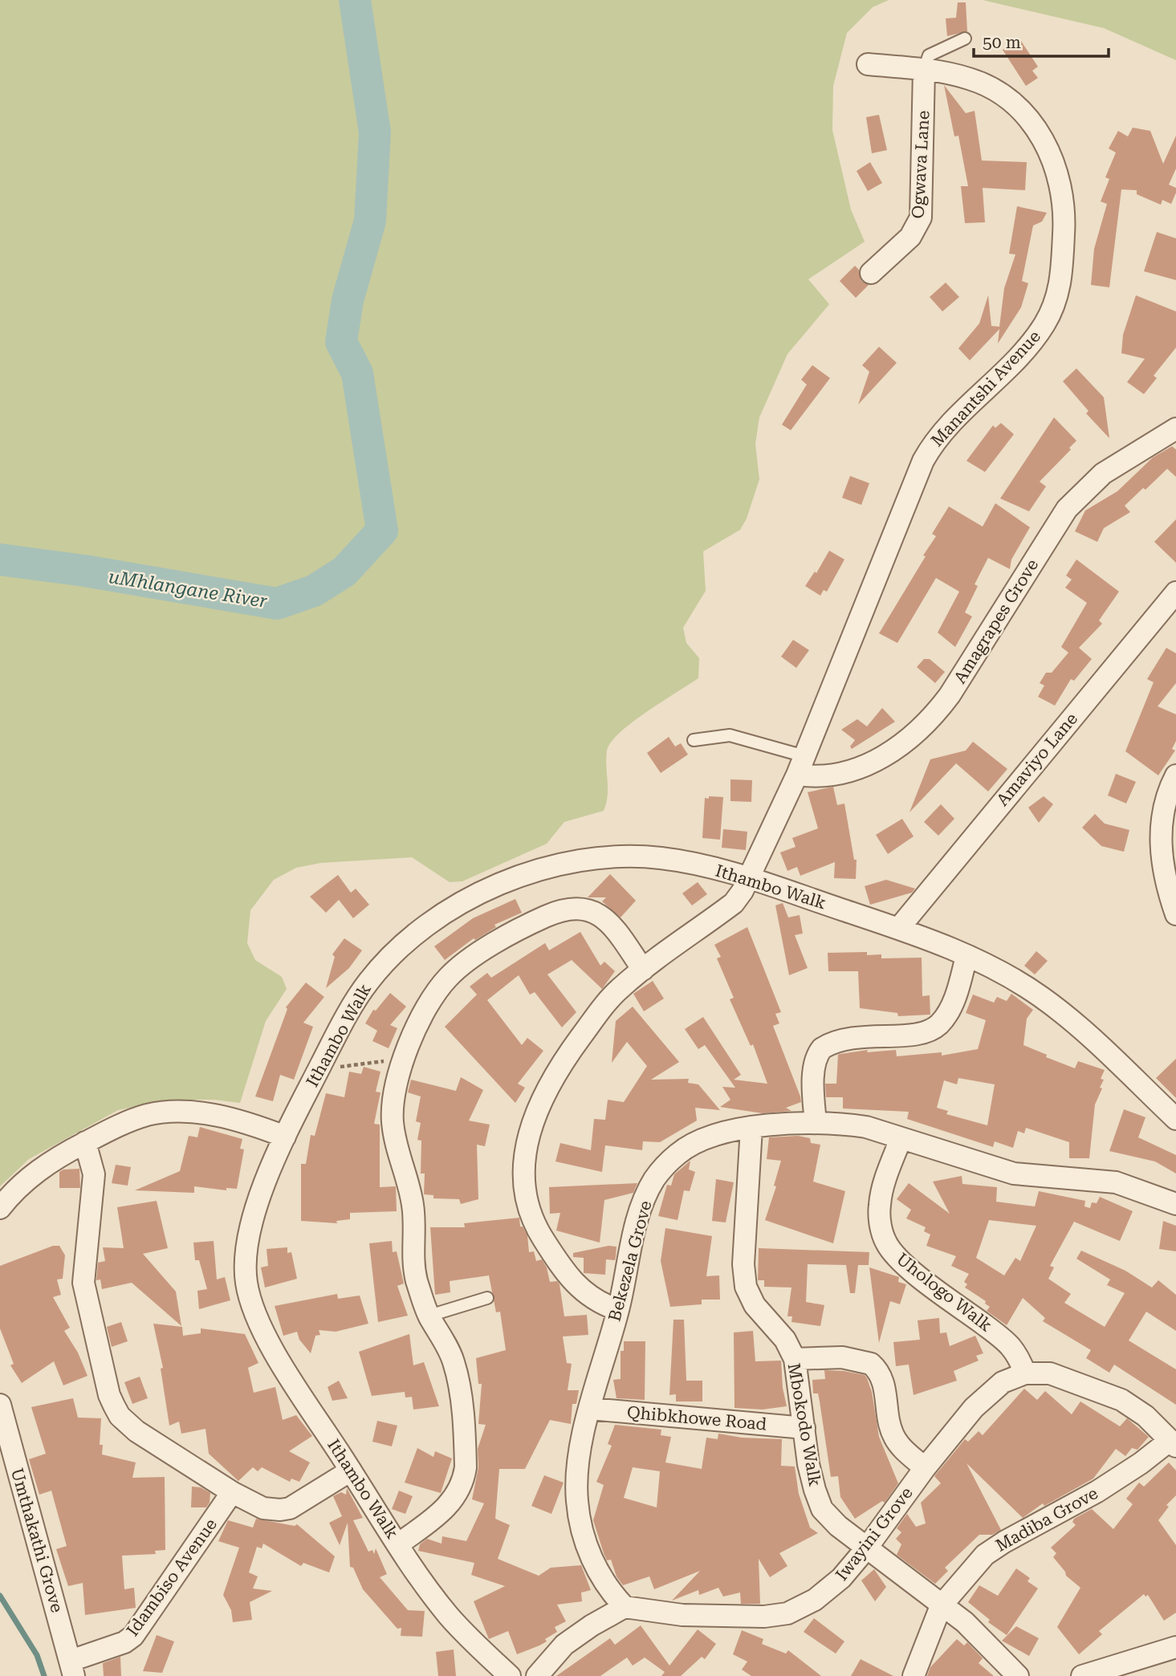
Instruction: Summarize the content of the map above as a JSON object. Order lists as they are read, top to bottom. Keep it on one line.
{"streets":{"street":["Ogwava Lane","Manantshi Avenue","Amagrapes Grove","Amaviyo Lane","Ithambo Walk","Bekezela Grove","Uhologo Walk","Qhibkhowe Road","Mbokodo Walk","Madiba Grove","Iwayini Grove","Umthakathi Grove","Idambiso Avenue"]},"crossings":[["Ogwava Lane","Manantshi Avenue"],["Manantshi Avenue","Amagrapes Grove"],["Manantshi Avenue","Ithambo Walk"],["Manantshi Avenue","Bekezela Grove"],["Amaviyo Lane","Ithambo Walk"],["Bekezela Grove","Uhologo Walk"],["Bekezela Grove","Qhibkhowe Road"],["Bekezela Grove","Mbokodo Walk"],["Bekezela Grove","Iwayini Grove"],["Uhologo Walk","Iwayini Grove"],["Qhibkhowe Road","Mbokodo Walk"],["Mbokodo Walk","Madiba Grove"],["Mbokodo Walk","Iwayini Grove"],["Madiba Grove","Iwayini Grove"],["Umthakathi Grove","Idambiso Avenue"]],"water":["uMhlangane River"],"scale_bar":"50 m"}
